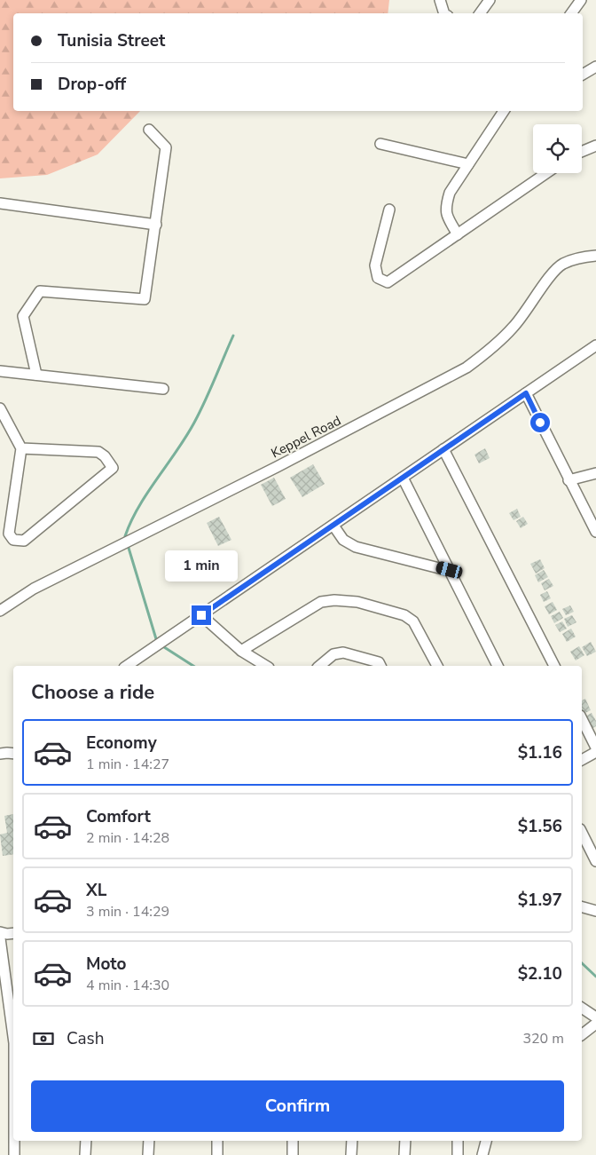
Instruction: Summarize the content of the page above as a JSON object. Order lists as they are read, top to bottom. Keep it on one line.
{"streets":{"street":["Keppel Road"]},"page":{"banner":["Tunisia Street","Drop-off"],"bubble":"1 min","heading":"Choose a ride","list":[{"name":"Economy","note":"1 min · 14:27","value":"$1.16"},{"name":"Comfort","note":"2 min · 14:28","value":"$1.56"},{"name":"XL","note":"3 min · 14:29","value":"$1.97"},{"name":"Moto","note":"4 min · 14:30","value":"$2.10"}],"pay":["Cash","320 m"],"buttons":"Confirm"}}
